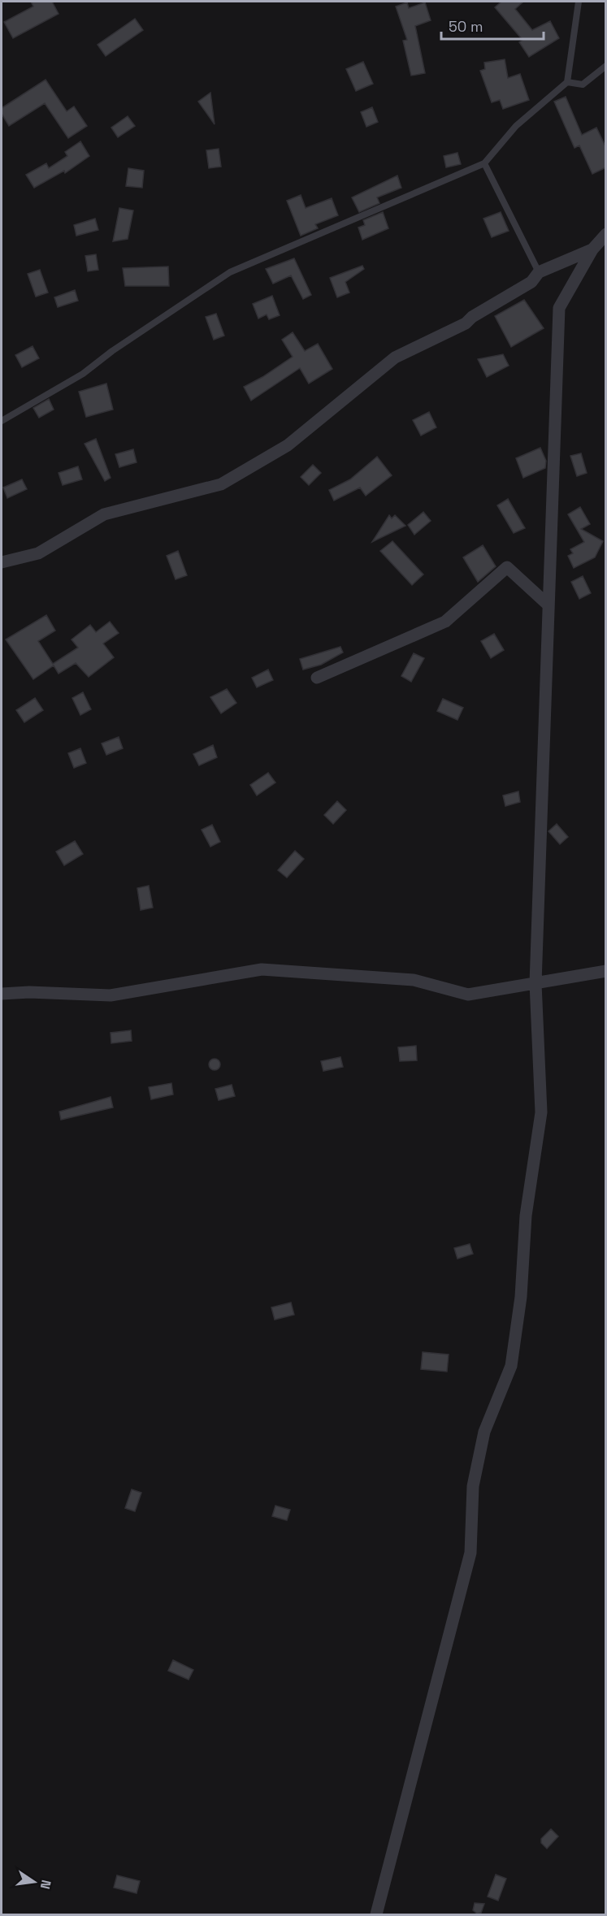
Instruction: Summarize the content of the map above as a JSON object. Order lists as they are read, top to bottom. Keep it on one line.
{"scale_bar":"50 m","north":"right"}
